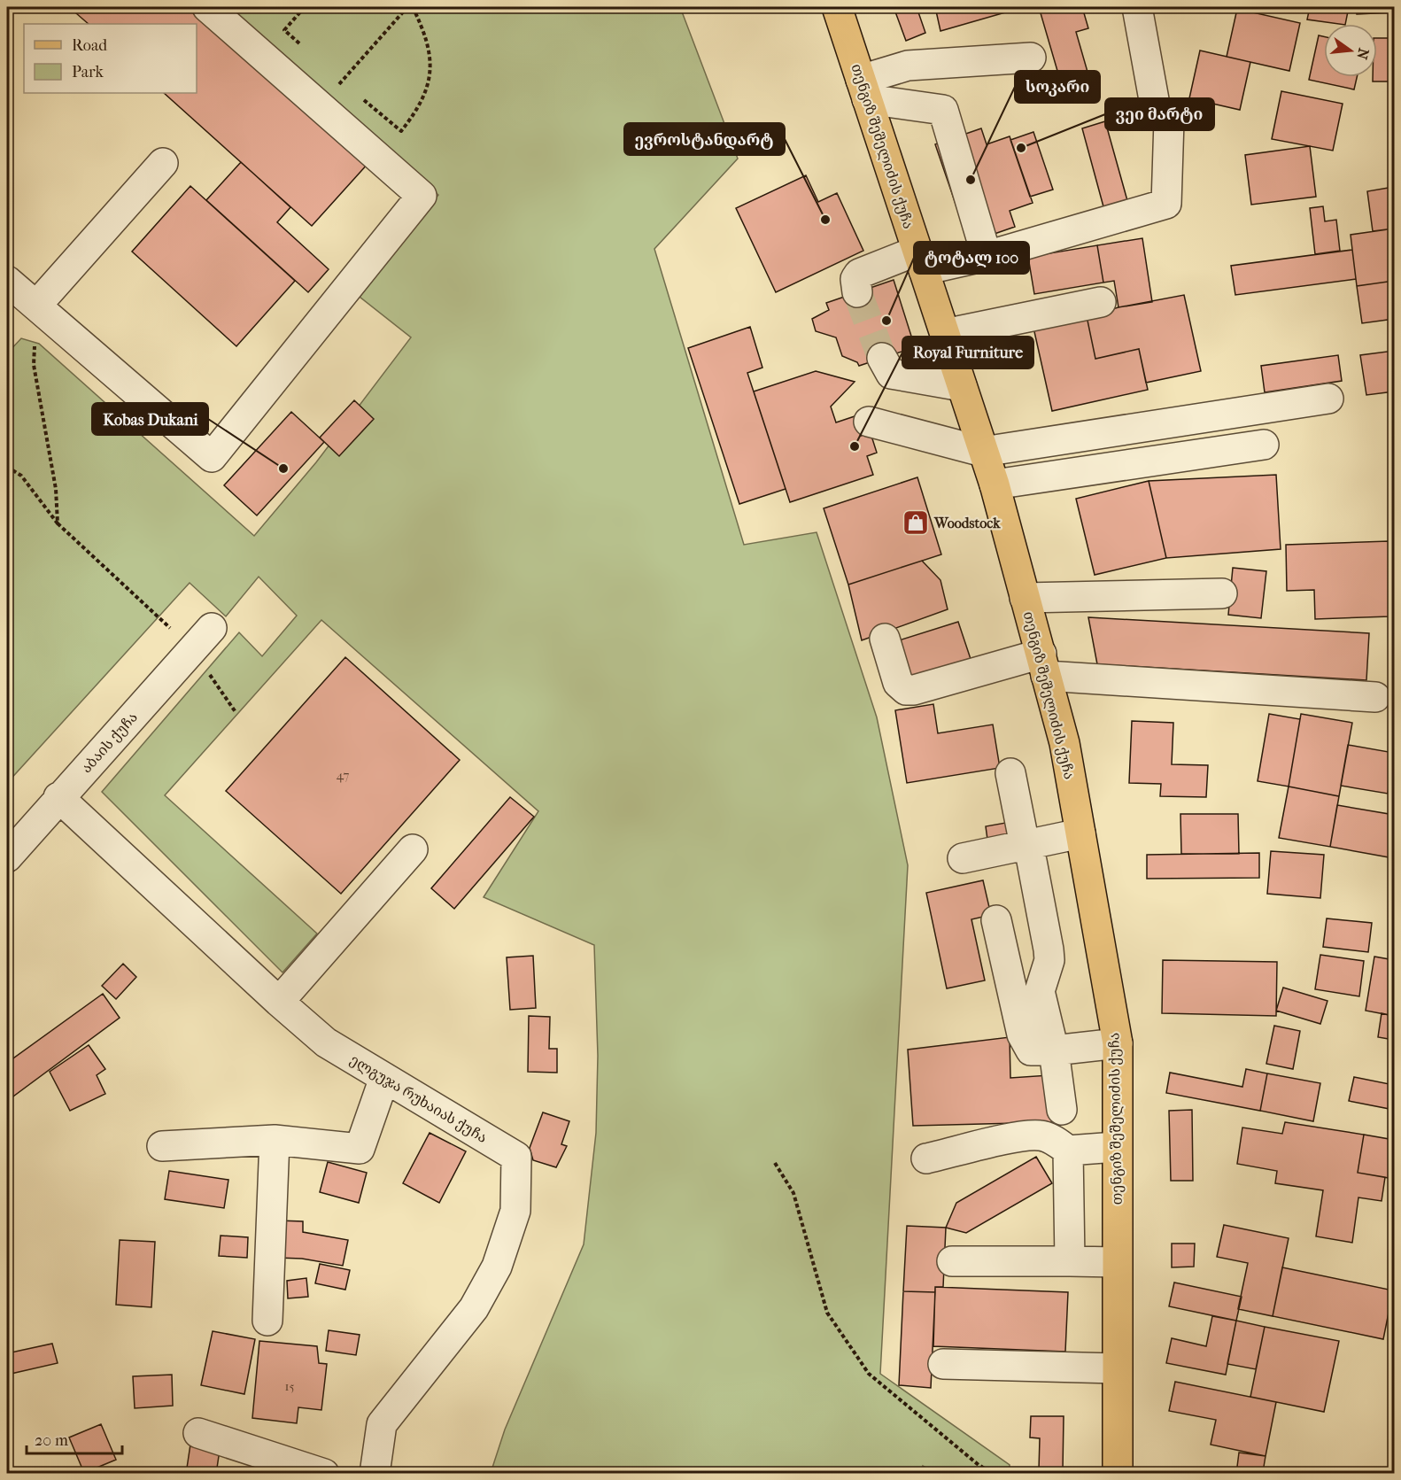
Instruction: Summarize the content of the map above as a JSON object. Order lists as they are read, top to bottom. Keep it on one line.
{"streets":{"main road":["თენგიზ შეშელიძის ქუჩა"],"street":["აბაის ქუჩა","ელგუჯა რუხაიას ქუჩა"]},"crossings":[["აბაის ქუჩა","ელგუჯა რუხაიას ქუჩა"]],"places":{"other":["ვეი მარტი","სოკარი","ევროსტანდარტ","ტოტალ 100","Royal Furniture","Kobas Dukani"],"shop":["Woodstock"]},"house_numbers":["47","15"],"legend":["Road","Park"],"scale_bar":"20 m","north":"right"}
